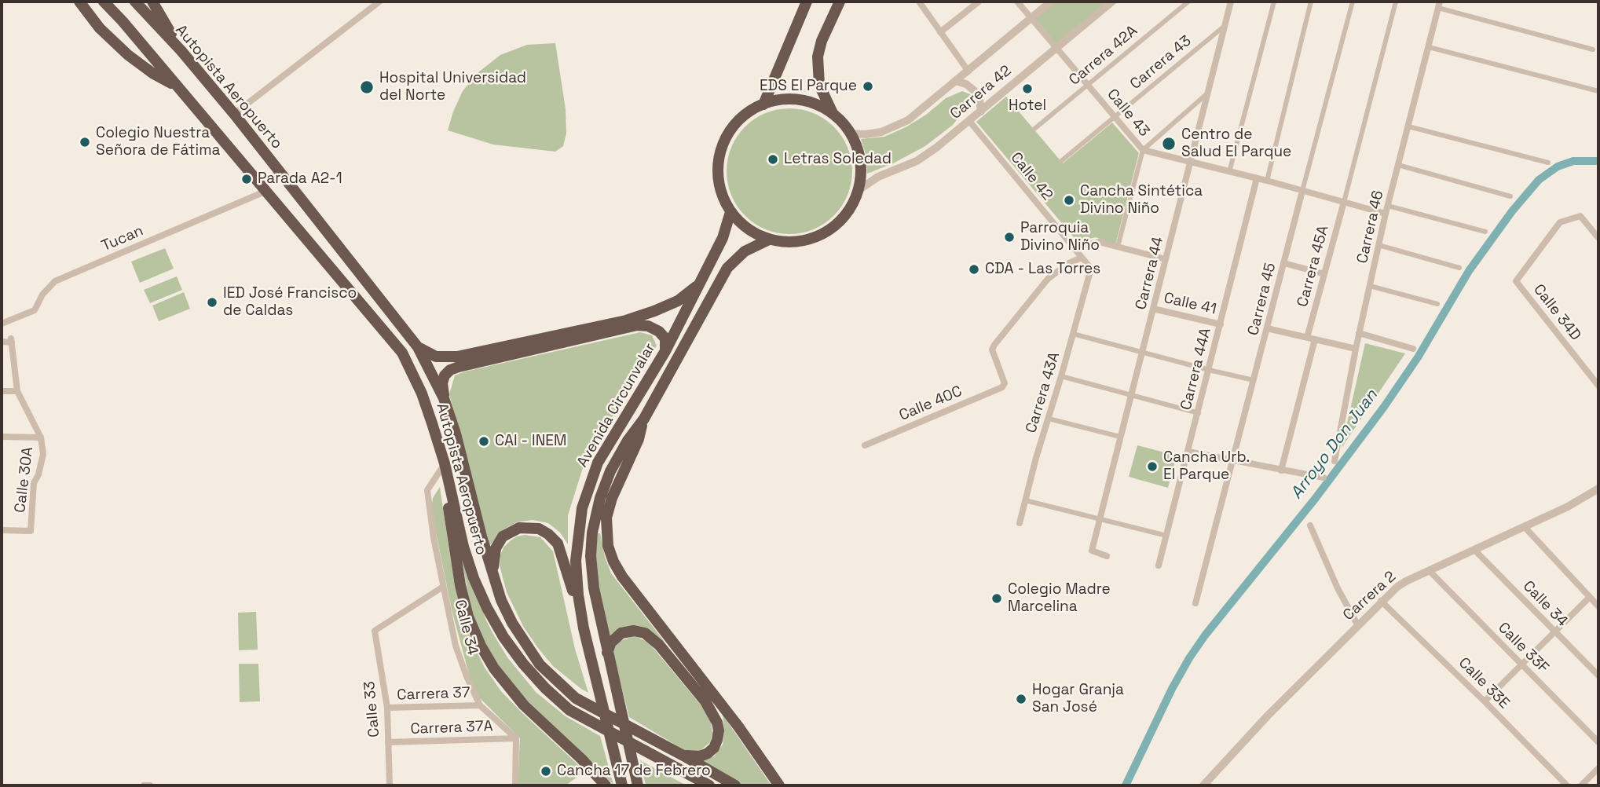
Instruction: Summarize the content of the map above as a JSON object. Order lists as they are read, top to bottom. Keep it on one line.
{"streets":{"highway":["Autopista Aeropuerto","Avenida Circunvalar"],"street":["Carrera 42A","Carrera 43","Carrera 42","Calle 43","Calle 42","Carrera 46","Tucan","Carrera 45A","Carrera 44","Carrera 45","Calle 41","Calle 34D","Carrera 44A","Carrera 43A","Calle 40C","Calle 30A","Carrera 2","Calle 34","Calle 33F","Calle 33E","Carrera 37","Calle 33","Carrera 37A"]},"crossings":[["Carrera 42A","Calle 43"],["Carrera 43","Calle 43"],["Carrera 43","Carrera 44"],["Autopista Aeropuerto","Tucan"],["Autopista Aeropuerto","Calle 34"],["Carrera 42","Calle 43"],["Carrera 42","Calle 42"],["Carrera 42","Avenida Circunvalar"],["Calle 43","Carrera 46"],["Calle 43","Carrera 45A"],["Calle 43","Carrera 44"],["Calle 43","Carrera 45"],["Calle 43","Carrera 44A"],["Calle 42","Carrera 43A"],["Calle 42","Calle 40C"],["Carrera 44","Calle 41"],["Calle 41","Carrera 44A"],["Carrera 2","Calle 34"],["Carrera 2","Calle 33F"],["Carrera 2","Calle 33E"],["Calle 34","Carrera 37"],["Calle 34","Calle 33"],["Calle 34","Carrera 37A"],["Carrera 37","Calle 33"],["Calle 33","Carrera 37A"]],"water":["Arroyo Don Juan"],"places":["EDS El Parque","Hospital Universidad del Norte","Hotel","Colegio Nuestra Señora de Fátima","Centro de Salud El Parque","Letras Soledad","Parada A2-1","Cancha Sintética Divino Niño","Parroquia Divino Niño","CDA - Las Torres","IED José Francisco de Caldas","CAI - INEM","Cancha Urb. El Parque","Colegio Madre Marcelina","Hogar Granja San José","Cancha 17 de Febrero"]}
